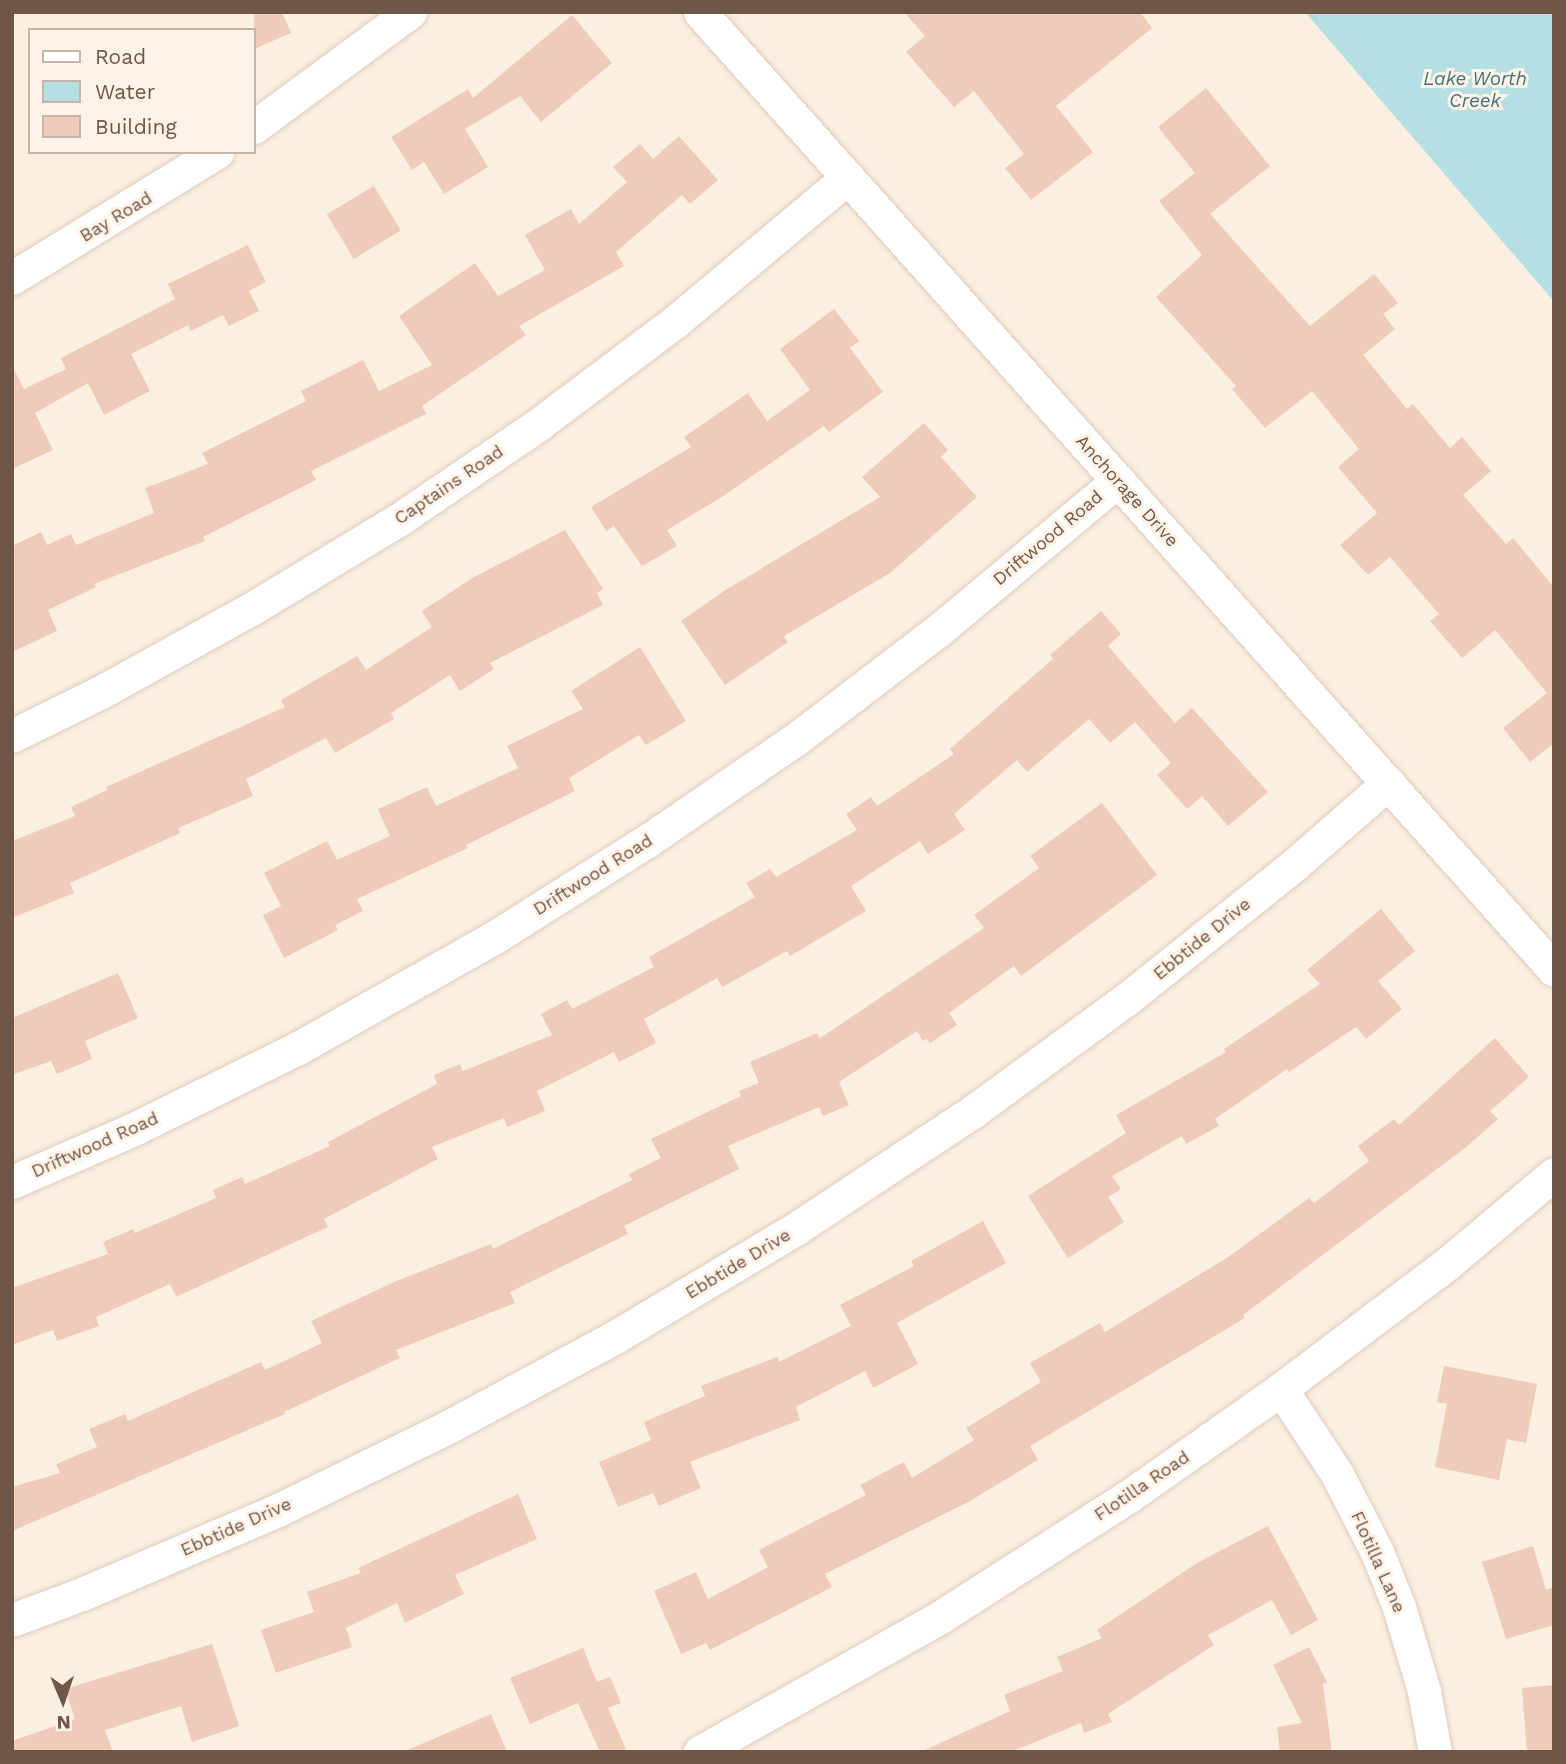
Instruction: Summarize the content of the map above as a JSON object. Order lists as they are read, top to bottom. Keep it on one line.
{"streets":{"street":["Bay Road","Captains Road","Anchorage Drive","Driftwood Road","Ebbtide Drive","Flotilla Road","Flotilla Lane"]},"crossings":[["Captains Road","Anchorage Drive"],["Anchorage Drive","Driftwood Road"],["Anchorage Drive","Ebbtide Drive"],["Flotilla Road","Flotilla Lane"]],"water":["Lake Worth Creek"],"legend":["Road","Water","Building"],"north":"bottom"}
